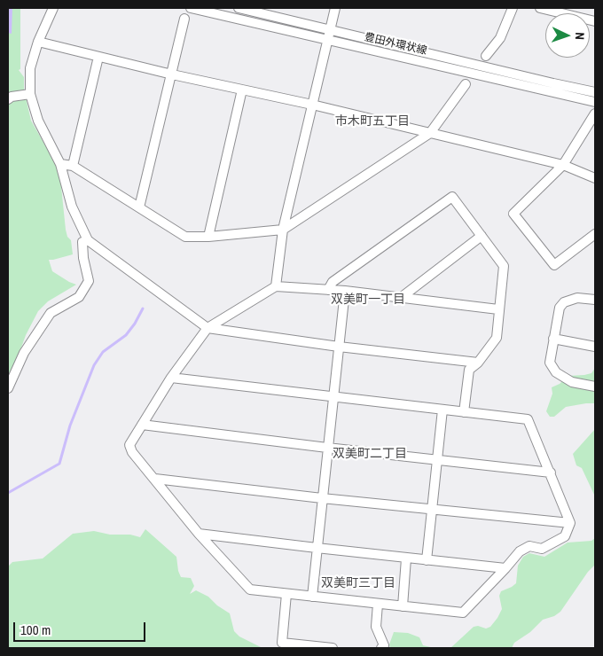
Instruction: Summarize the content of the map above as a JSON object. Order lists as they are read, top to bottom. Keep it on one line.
{"streets":{"street":["豊田外環状線"]},"districts":["市木町五丁目","双美町一丁目","双美町二丁目","双美町三丁目"],"scale_bar":"100 m","north":"right"}
